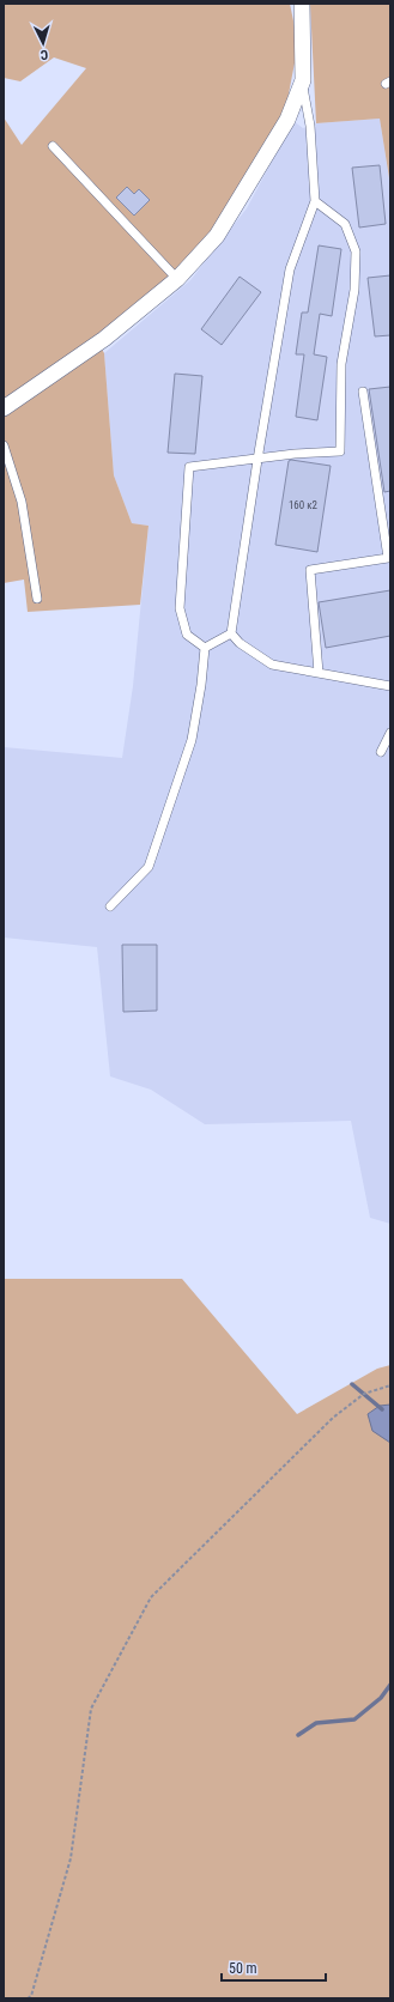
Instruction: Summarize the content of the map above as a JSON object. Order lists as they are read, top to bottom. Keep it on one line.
{"house_numbers":["160 к2"],"scale_bar":"50 m","north":"bottom"}
